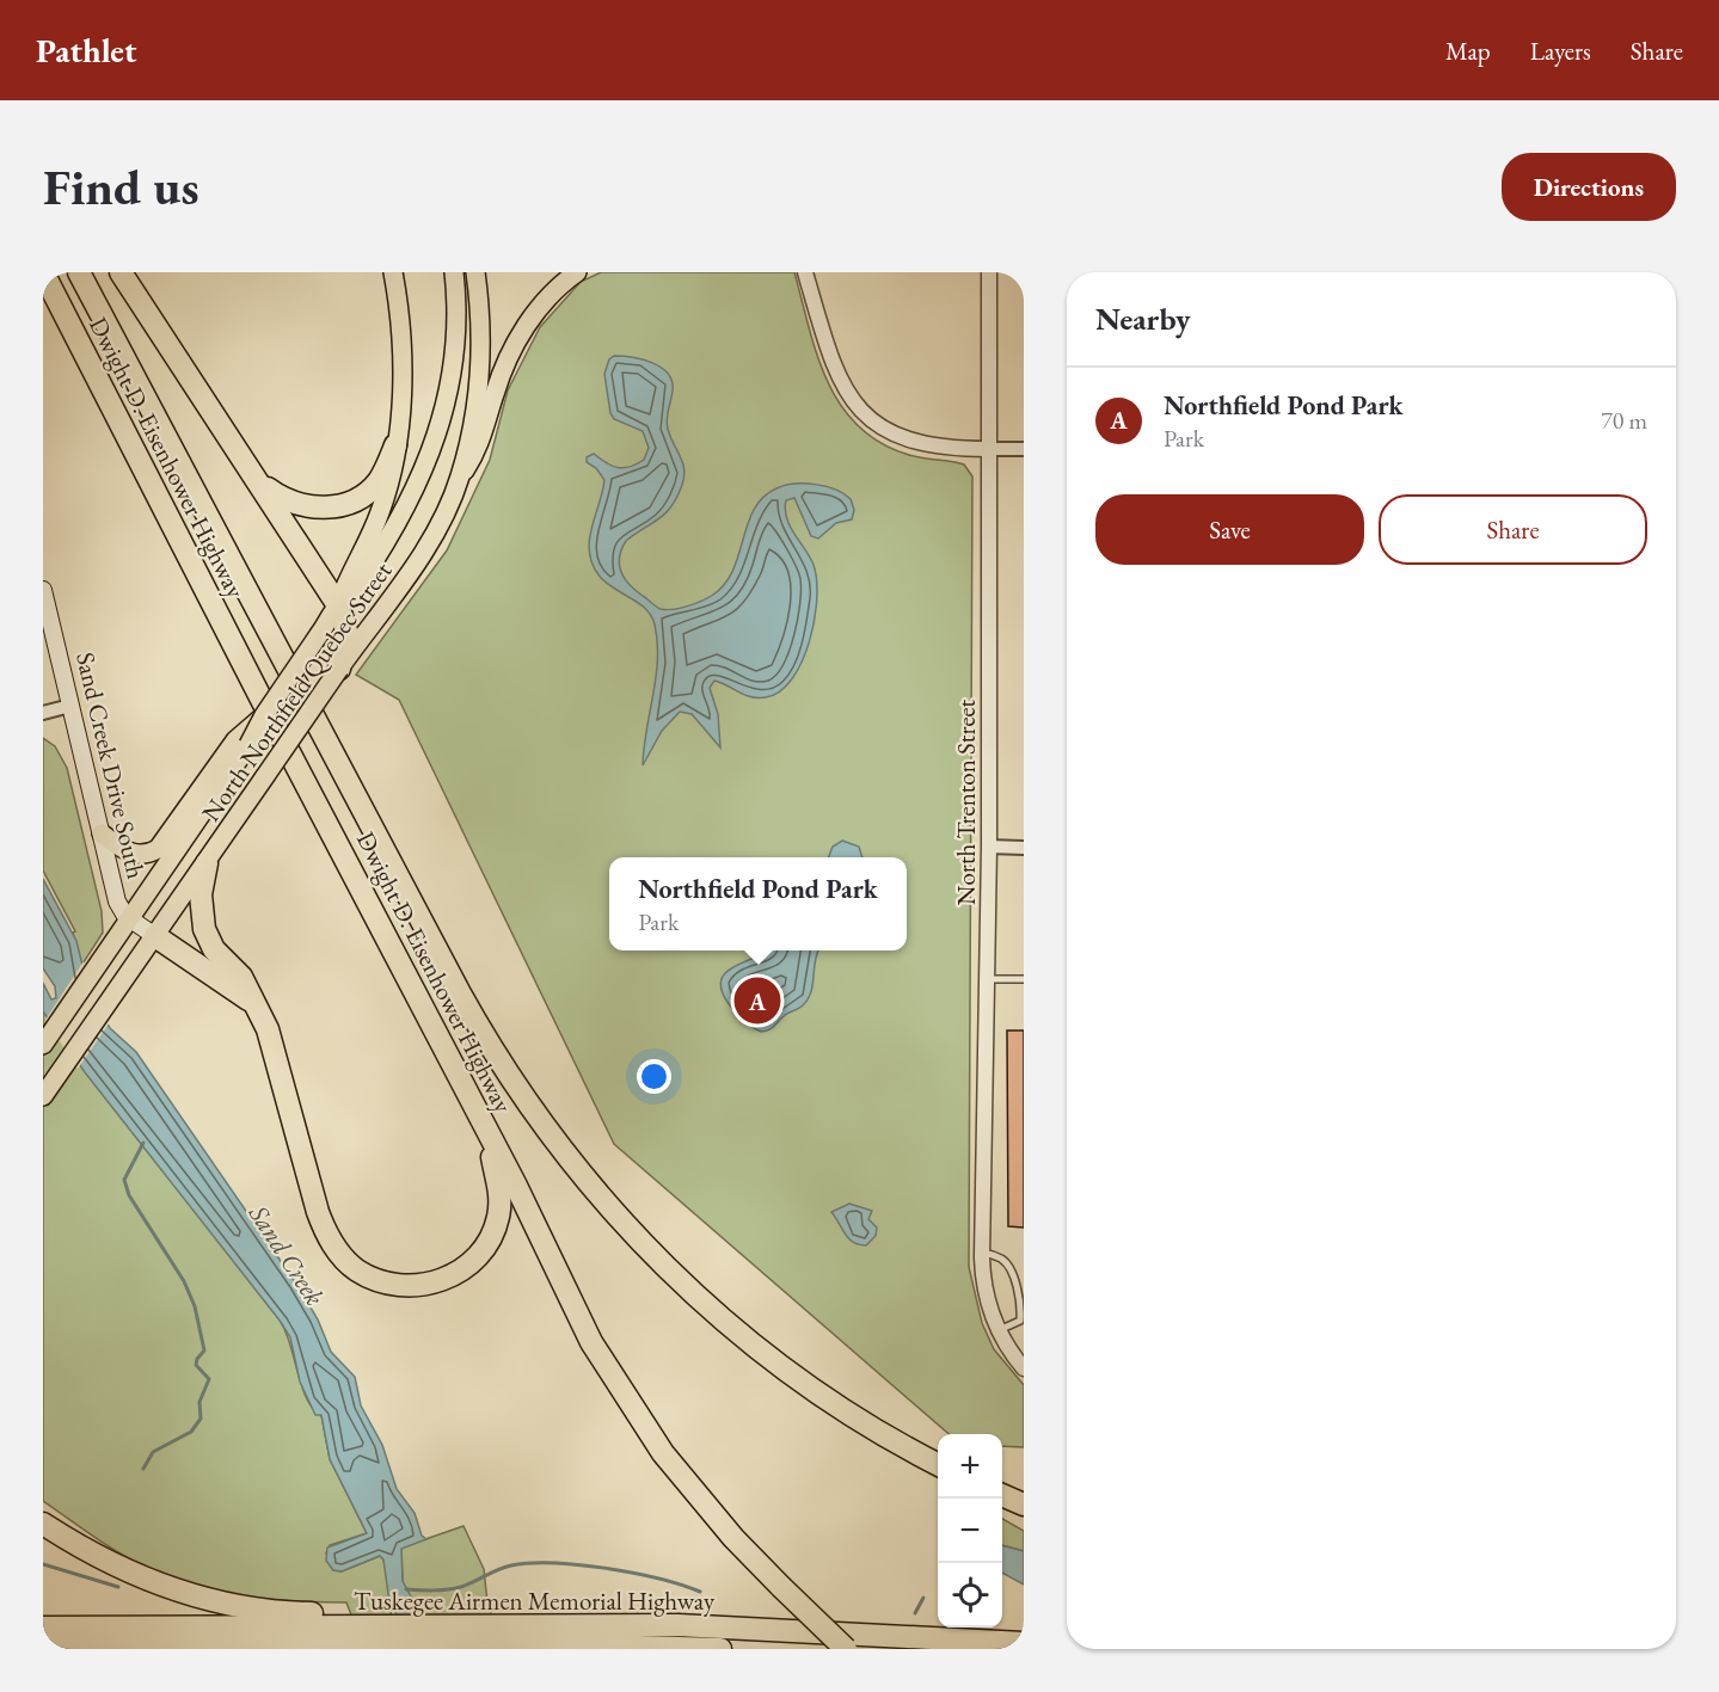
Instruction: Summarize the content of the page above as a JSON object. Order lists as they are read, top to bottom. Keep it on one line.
{"streets":{"highway":["Dwight D. Eisenhower Highway","Tuskegee Airmen Memorial Highway"],"main road":["North Northfield Quebec Street","Sand Creek Drive South"],"street":["North Trenton Street"]},"crossings":[["North Northfield Quebec Street","Sand Creek Drive South"]],"water":["Sand Creek"],"page":{"header":"Pathlet","nav":["Map","Layers","Share"],"buttons":["Directions",["Save","Share"]],"title":"Find us","heading":"Nearby","list":[{"mark":"A","name":"Northfield Pond Park","note":"Park","value":"70 m"}],"popup":["Northfield Pond Park","Park"],"pins":"A","map_buttons":["+","−"]}}
